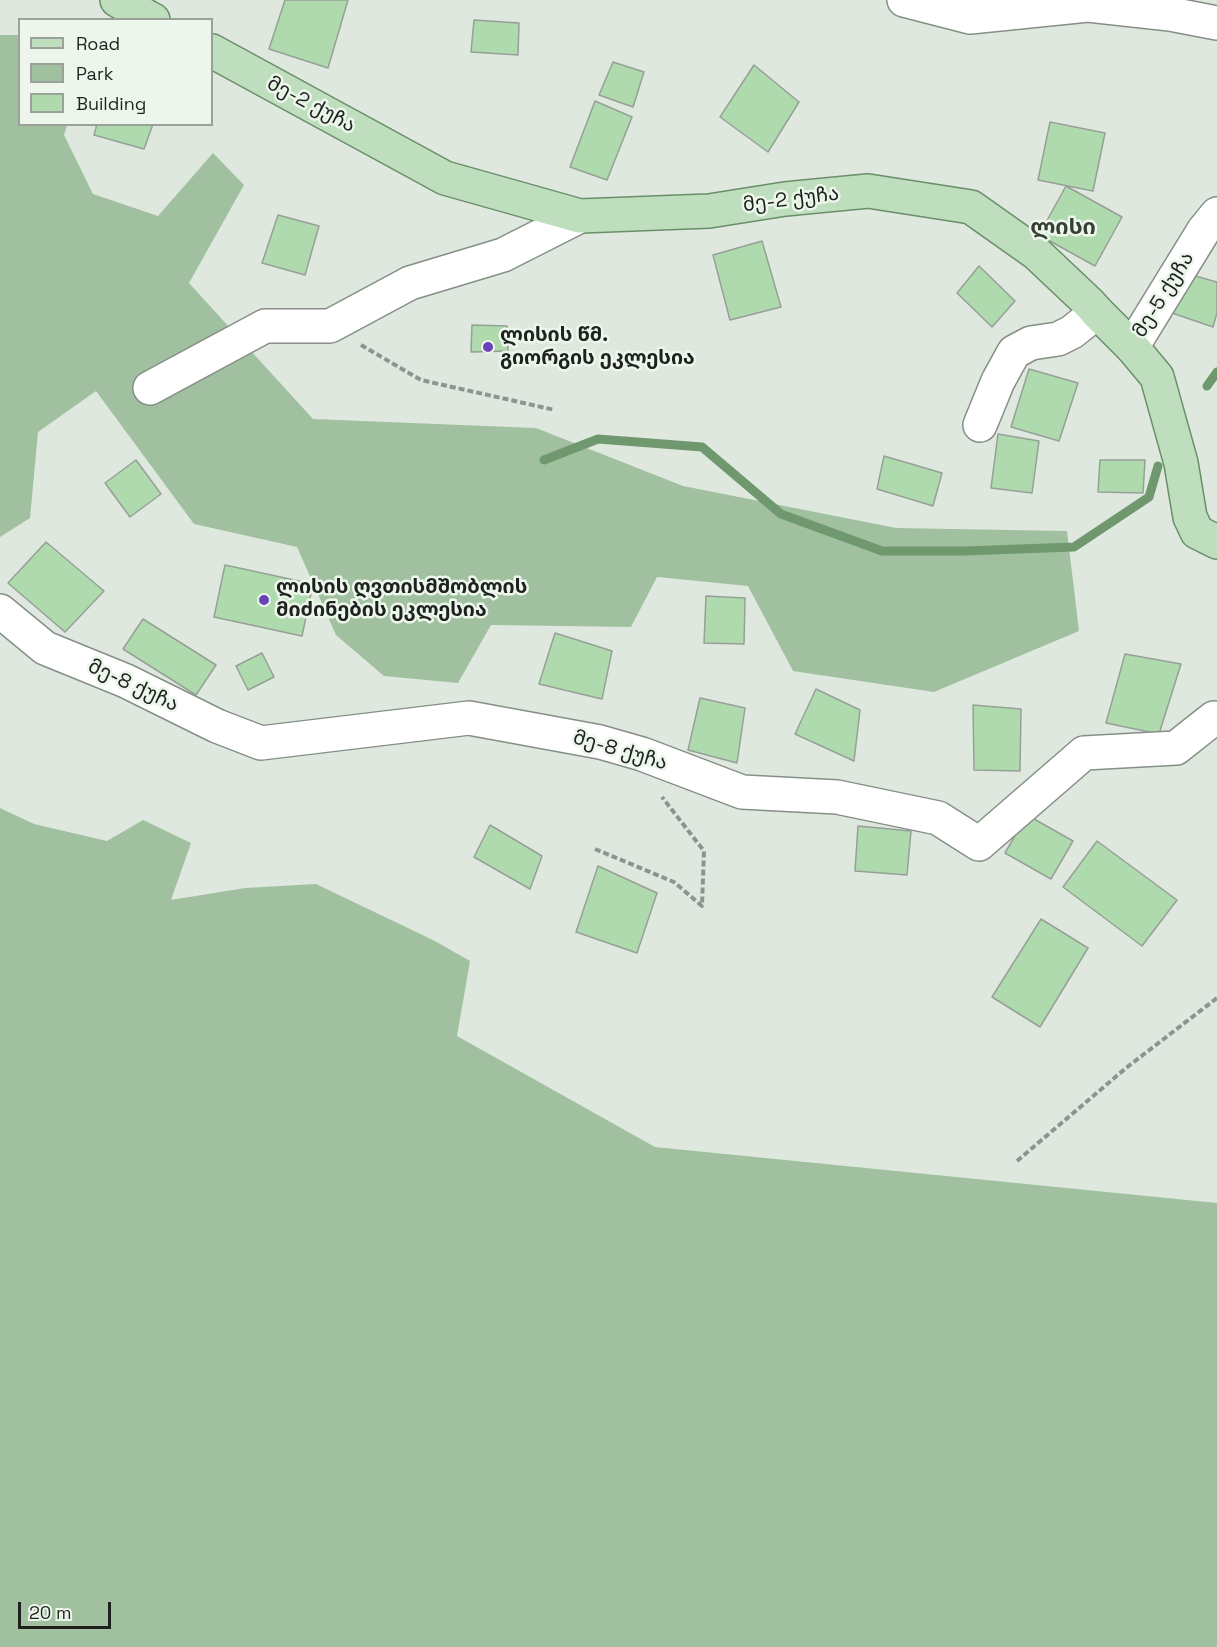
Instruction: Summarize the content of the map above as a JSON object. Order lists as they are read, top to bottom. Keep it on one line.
{"streets":{"main road":["მე-2 ქუჩა"],"street":["მე-5 ქუჩა","მე-8 ქუჩა"]},"crossings":[["მე-2 ქუჩა","მე-5 ქუჩა"]],"districts":["ლისი"],"places":["ლისის წმ. გიორგის ეკლესია","ლისის ღვთისმშობლის მიძინების ეკლესია"],"legend":["Road","Park","Building"],"scale_bar":"20 m"}
